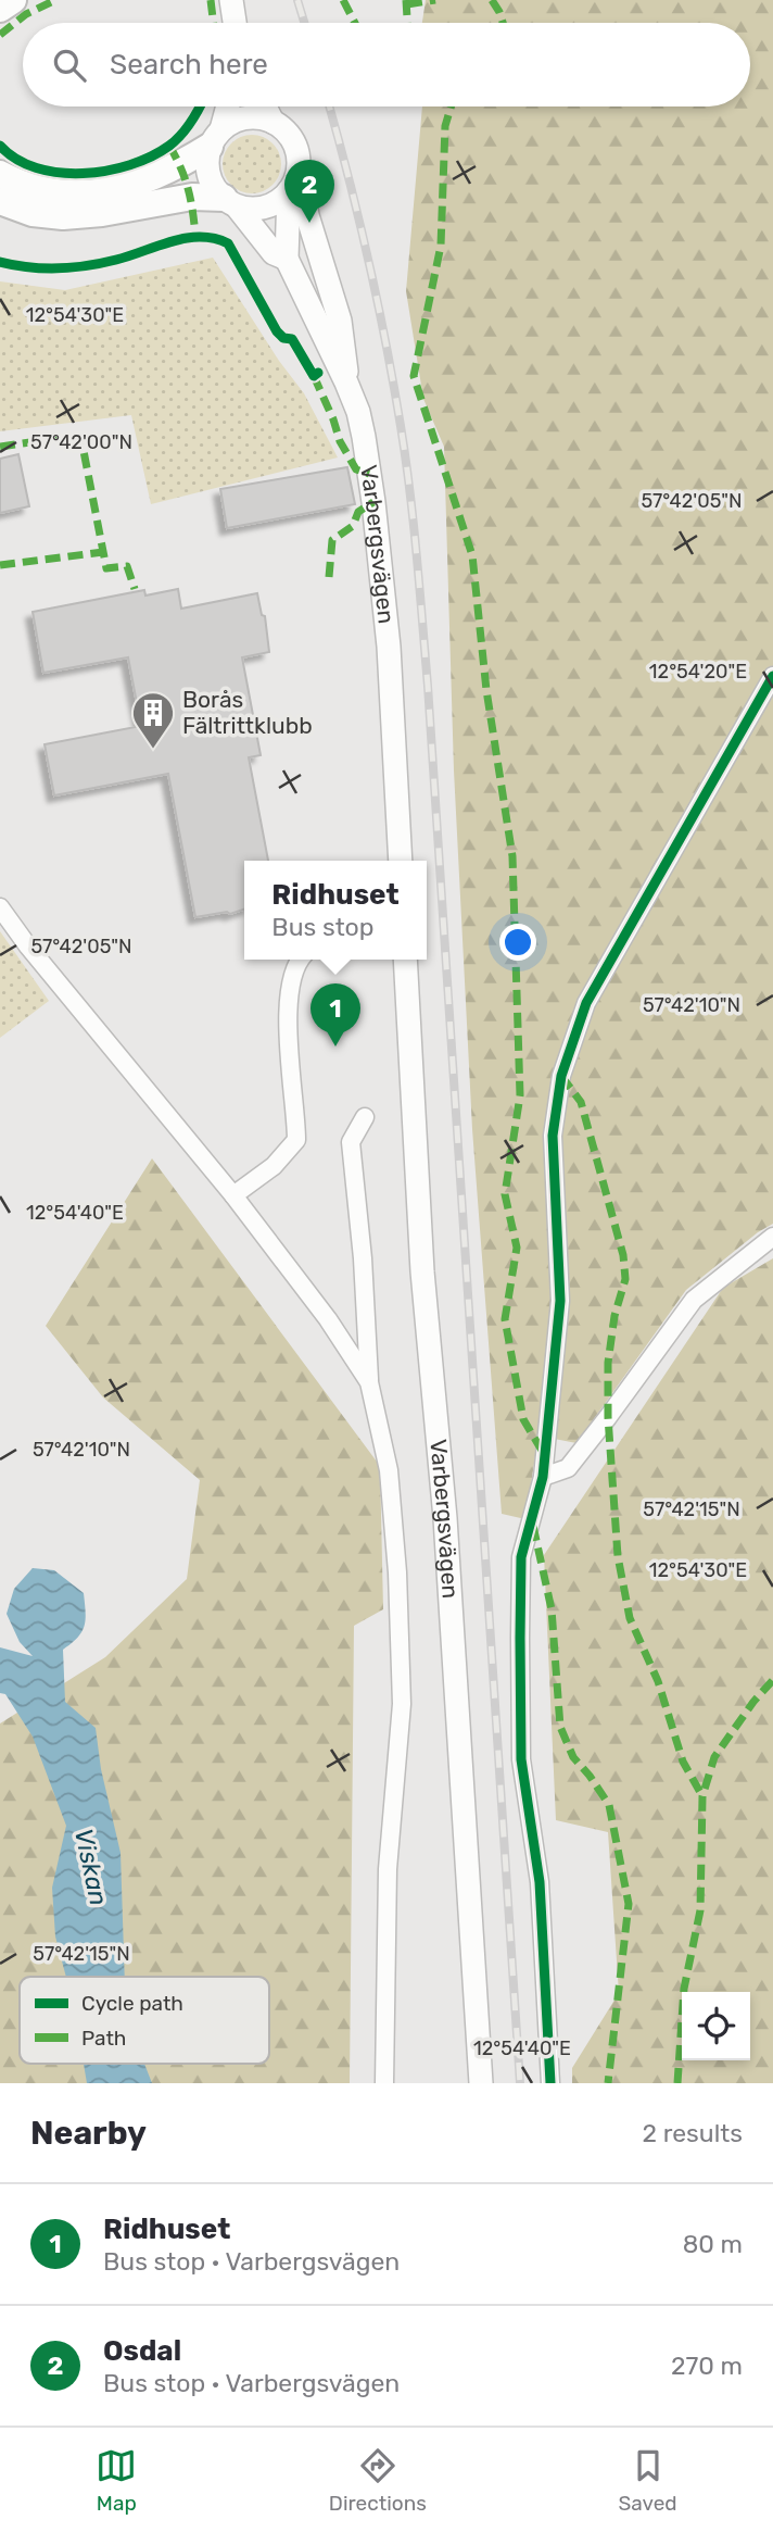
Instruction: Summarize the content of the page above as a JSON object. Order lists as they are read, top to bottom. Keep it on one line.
{"streets":{"main road":["Varbergsvägen"]},"water":["Viskan"],"places":{"building":["Borås Fältrittklubb"]},"legend":["Cycle path","Path"],"page":{"search":"Search here","pins":["2","1"],"popup":["Ridhuset","Bus stop"],"heading":["Nearby","2 results"],"list":[{"mark":"1","name":"Ridhuset","note":"Bus stop · Varbergsvägen","value":"80 m"},{"mark":"2","name":"Osdal","note":"Bus stop · Varbergsvägen","value":"270 m"}],"nav":["Map","Directions","Saved"]},"coordinates":["12°54'30\"E","57°42'00\"N","57°42'05\"N","12°54'20\"E","57°42'10\"N","12°54'40\"E","57°42'15\"N"]}
